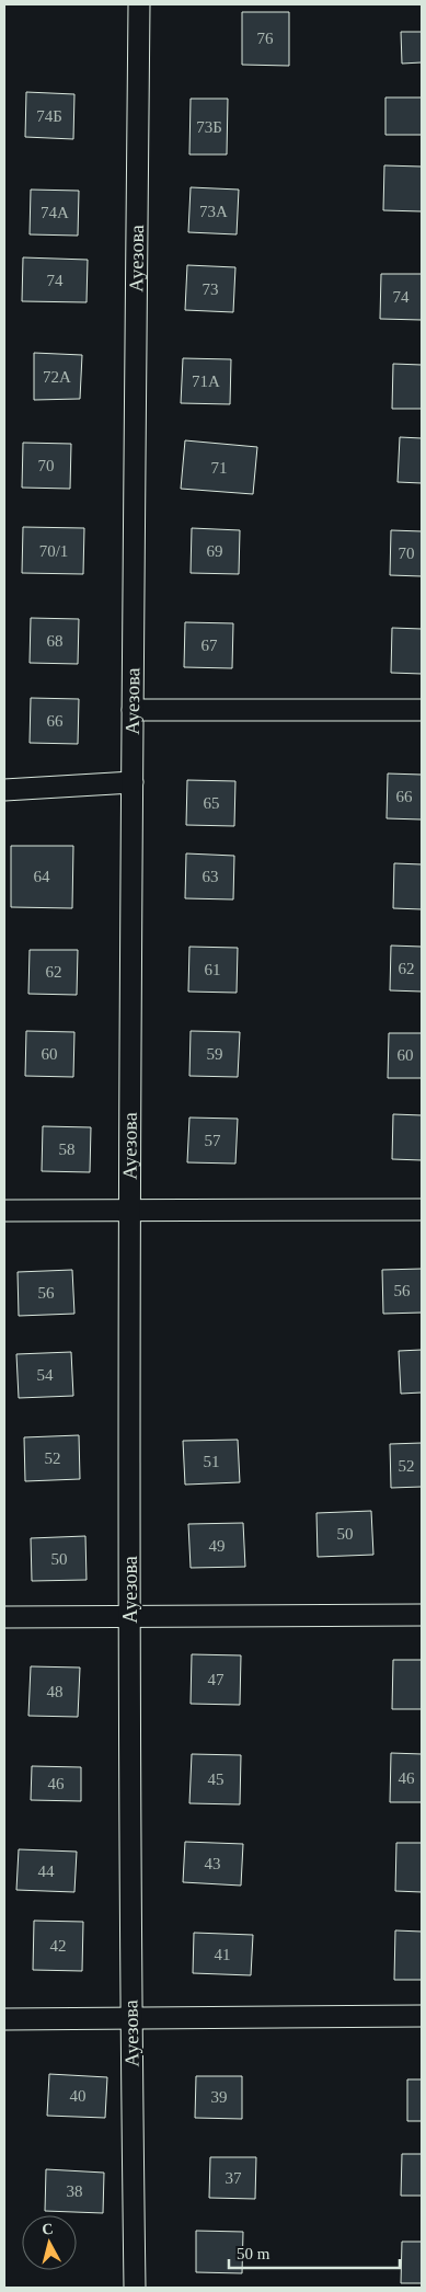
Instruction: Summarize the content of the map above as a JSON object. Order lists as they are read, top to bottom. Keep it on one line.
{"streets":{"street":["Ауезова"]},"house_numbers":["76","74Б","73Б","73А","74А","74","73","74","72А","71А","70","71","70/1","69","70","68","67","66","66","65","64","63","62","61","62","60","59","60","57","58","56","56","54","52","51","52","50","49","50","47","48","46","45","46","43","44","42","41","40","39","37","38"],"scale_bar":"50 m","north":"top"}
